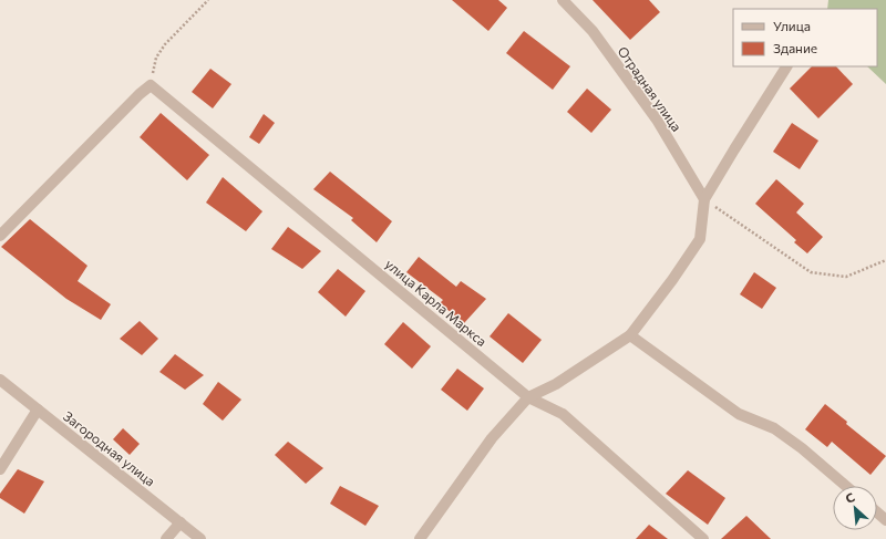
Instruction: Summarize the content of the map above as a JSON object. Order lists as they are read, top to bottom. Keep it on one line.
{"streets":{"street":["Отрадная улица","улица Карла Маркса","Загородная улица"]},"legend":["Улица","Здание"],"north":"top left"}
